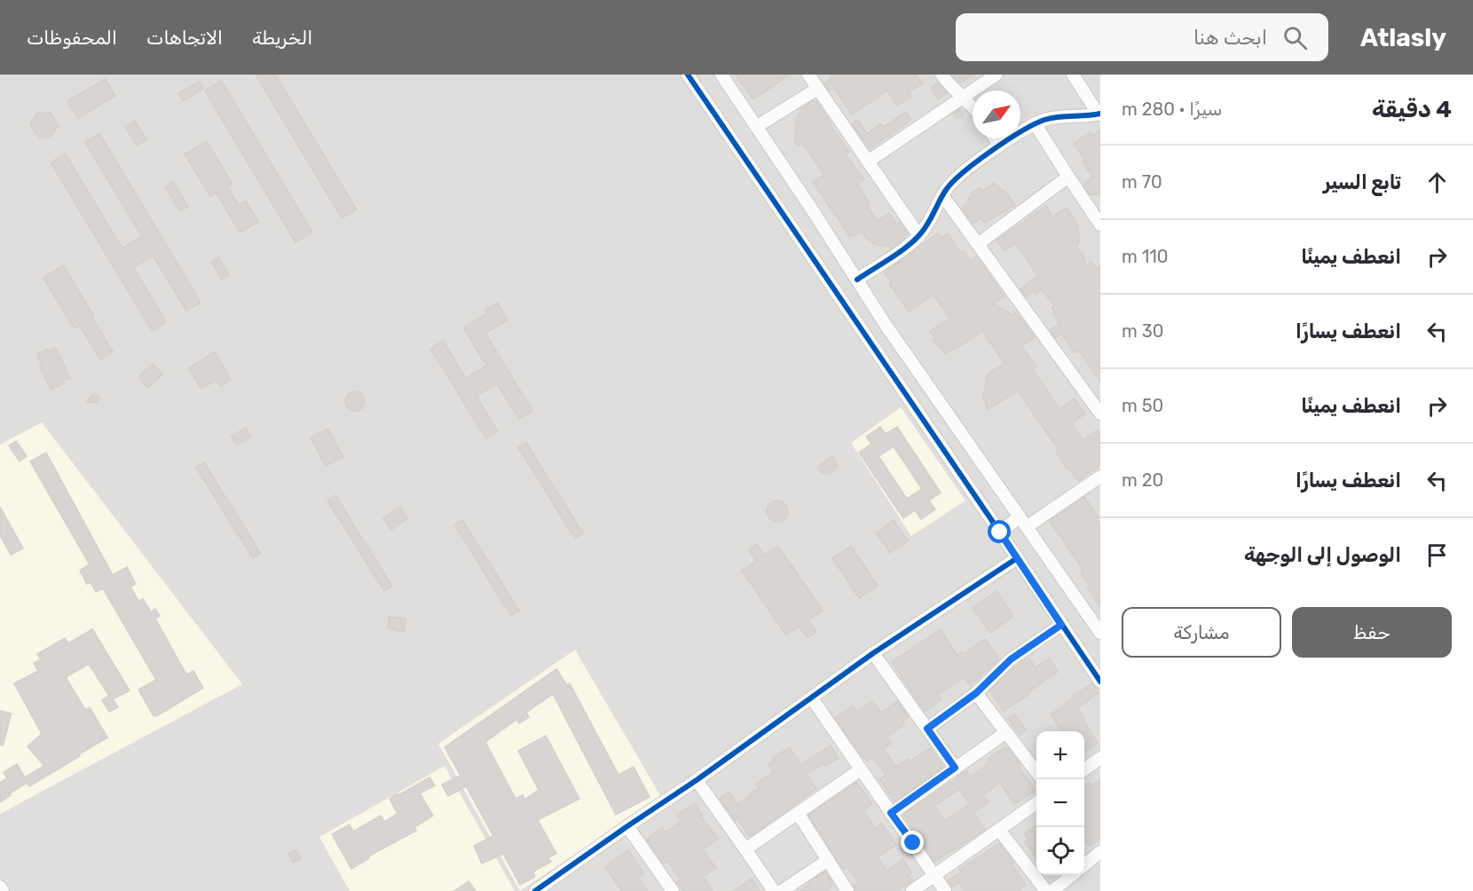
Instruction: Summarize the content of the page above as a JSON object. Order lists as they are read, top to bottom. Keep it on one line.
{"north":"top right","page":{"header":"Atlasly","search":"ابحث هنا","nav":["الخريطة","الاتجاهات","المحفوظات"],"heading":["4 دقيقة","سيرًا · 280 m"],"list":[["تابع السير","70 m"],["انعطف يمينًا","110 m"],["انعطف يسارًا","30 m"],["انعطف يمينًا","50 m"],["انعطف يسارًا","20 m"],"الوصول إلى الوجهة"],"buttons":["حفظ","مشاركة"],"map_buttons":["+","−"]}}
